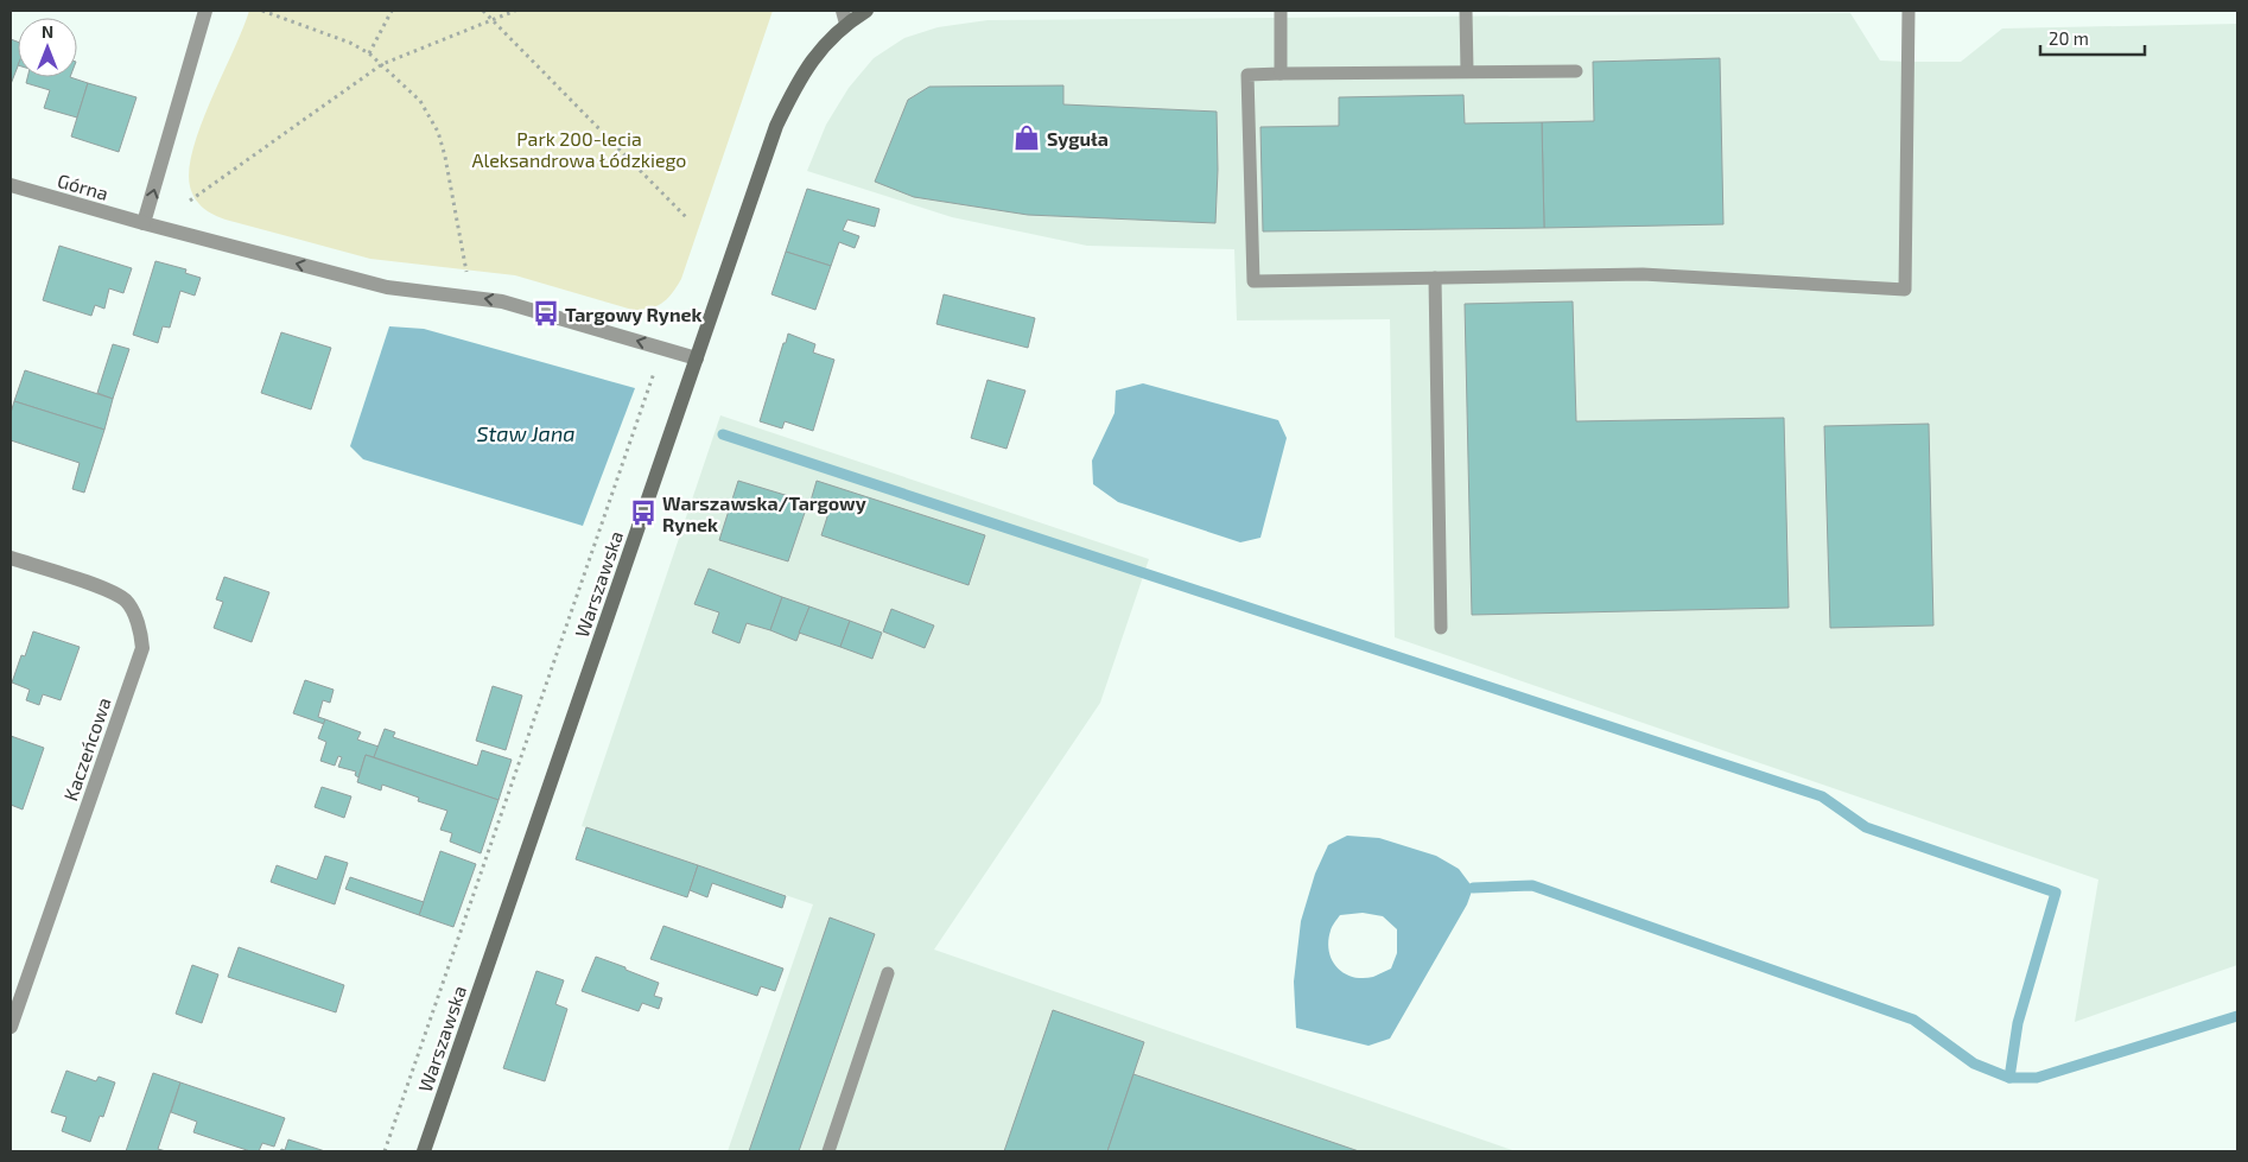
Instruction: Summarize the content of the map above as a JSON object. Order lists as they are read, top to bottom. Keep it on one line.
{"streets":{"main road":["Warszawska"],"street":["Górna","Kaczeńcowa"]},"water":["Staw Jana"],"parks":["Park 200-lecia Aleksandrowa Łódzkiego"],"places":{"shop":["Syguła"],"bus stop":["Targowy Rynek","Warszawska/Targowy Rynek"]},"scale_bar":"20 m","north":"top"}
